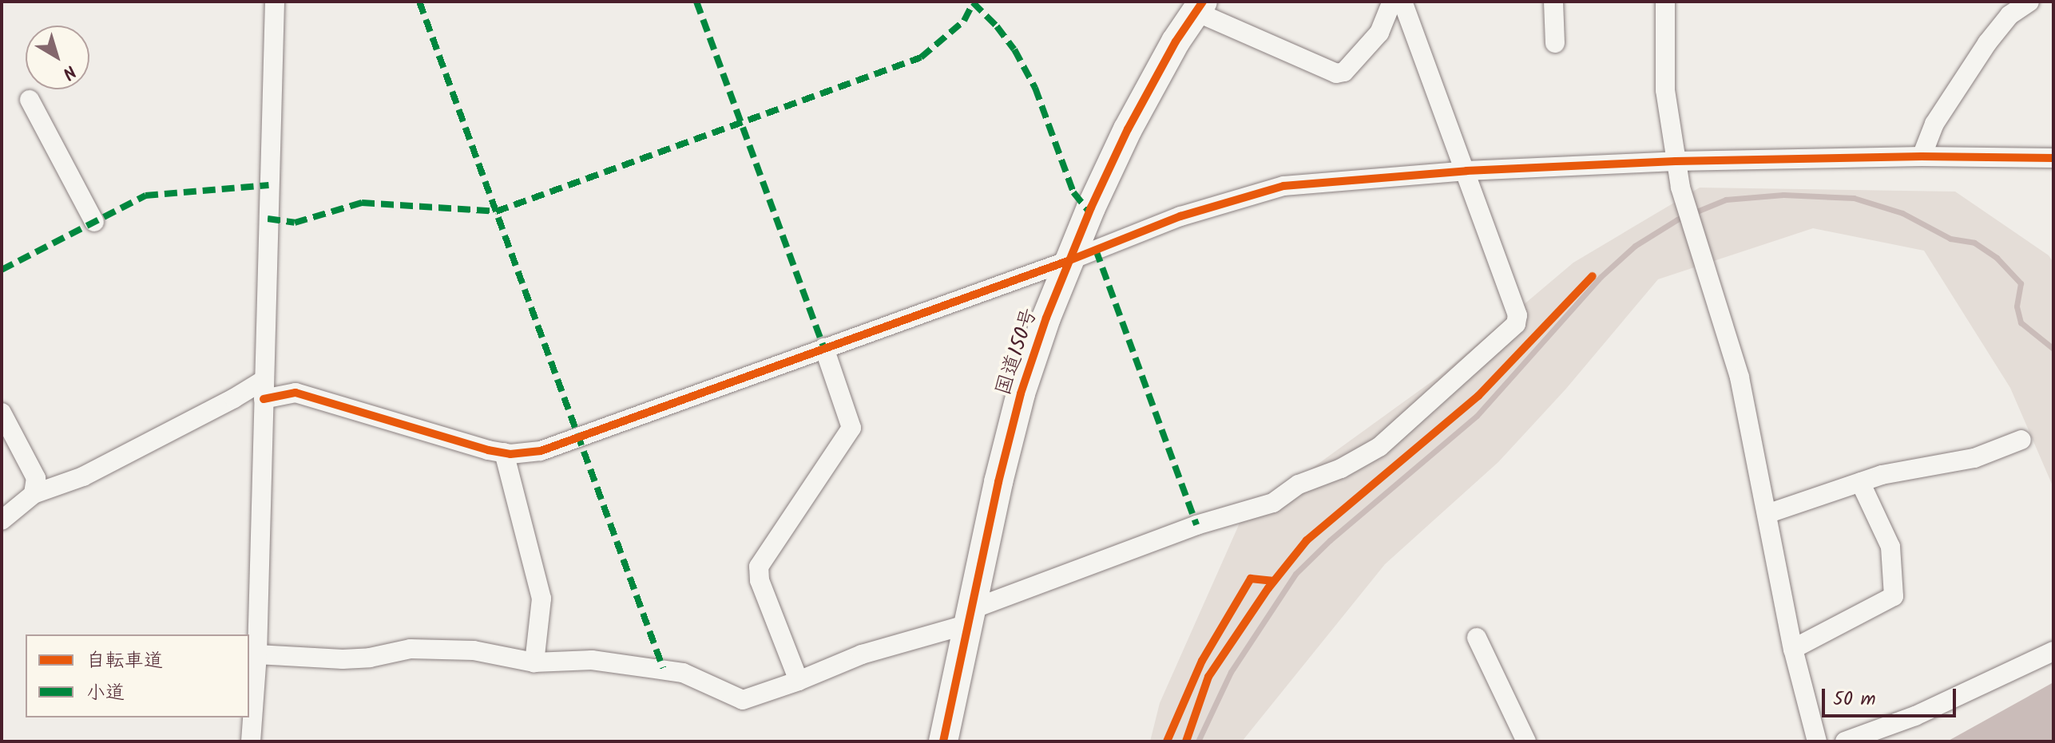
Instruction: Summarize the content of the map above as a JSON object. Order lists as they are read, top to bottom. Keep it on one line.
{"streets":{"highway":["国道150号"]},"legend":["自転車道","小道"],"scale_bar":"50 m","north":"bottom right"}
